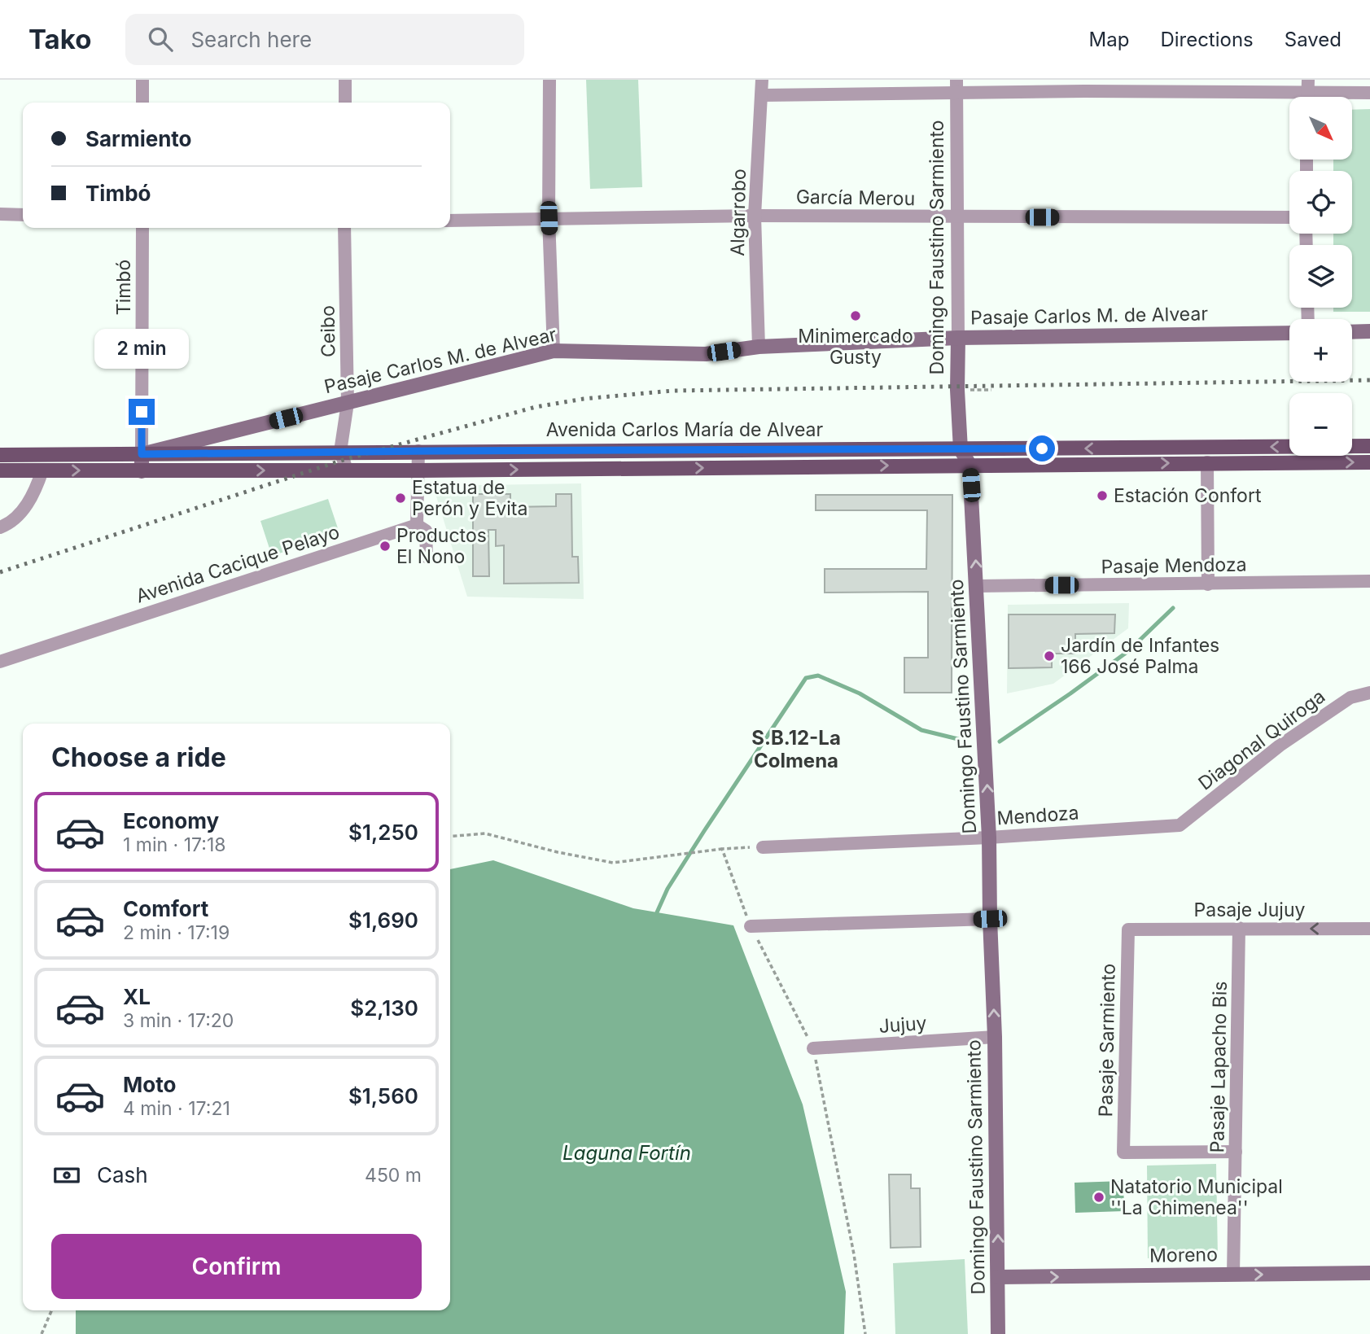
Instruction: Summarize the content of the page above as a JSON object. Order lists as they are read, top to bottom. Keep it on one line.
{"streets":{"main road":["Avenida Carlos María de Alvear"],"street":["García Merou","Algarrobo","Domingo Faustino Sarmiento","Timbó","Pasaje Carlos M. de Alvear","Ceibo","Avenida Cacique Pelayo","Pasaje Mendoza","Diagonal Quiroga","Mendoza","Pasaje Jujuy","Jujuy","Pasaje Sarmiento","Pasaje Lapacho Bis","Moreno"]},"crossings":[["García Merou","Algarrobo"],["García Merou","Domingo Faustino Sarmiento"],["Algarrobo","Pasaje Carlos M. de Alvear"],["Domingo Faustino Sarmiento","Pasaje Carlos M. de Alvear"],["Domingo Faustino Sarmiento","Avenida Carlos María de Alvear"],["Domingo Faustino Sarmiento","Pasaje Mendoza"],["Domingo Faustino Sarmiento","Mendoza"],["Domingo Faustino Sarmiento","Jujuy"],["Domingo Faustino Sarmiento","Moreno"],["Timbó","Pasaje Carlos M. de Alvear"],["Timbó","Avenida Carlos María de Alvear"],["Pasaje Carlos M. de Alvear","Ceibo"],["Pasaje Carlos M. de Alvear","Avenida Carlos María de Alvear"],["Ceibo","Avenida Carlos María de Alvear"],["Diagonal Quiroga","Mendoza"],["Pasaje Jujuy","Pasaje Sarmiento"],["Pasaje Jujuy","Pasaje Lapacho Bis"],["Pasaje Sarmiento","Pasaje Lapacho Bis"],["Pasaje Lapacho Bis","Moreno"]],"one_way":["Domingo Faustino Sarmiento","Pasaje Jujuy","Moreno"],"districts":["S.B.12-La Colmena"],"water":["Laguna Fortín"],"places":["Minimercado Gusty","Estación Confort","Estatua de Perón y Evita","Productos El Nono","Jardín de Infantes 166 José Palma","Natatorio Municipal ''La Chimenea''"],"north":"bottom right","page":{"header":"Tako","search":"Search here","nav":["Map","Directions","Saved"],"map_buttons":["+","−"],"banner":["Sarmiento","Timbó"],"bubble":"2 min","heading":"Choose a ride","list":[{"name":"Economy","note":"1 min · 17:18","value":"$1,250"},{"name":"Comfort","note":"2 min · 17:19","value":"$1,690"},{"name":"XL","note":"3 min · 17:20","value":"$2,130"},{"name":"Moto","note":"4 min · 17:21","value":"$1,560"}],"pay":["Cash","450 m"],"buttons":"Confirm"}}
